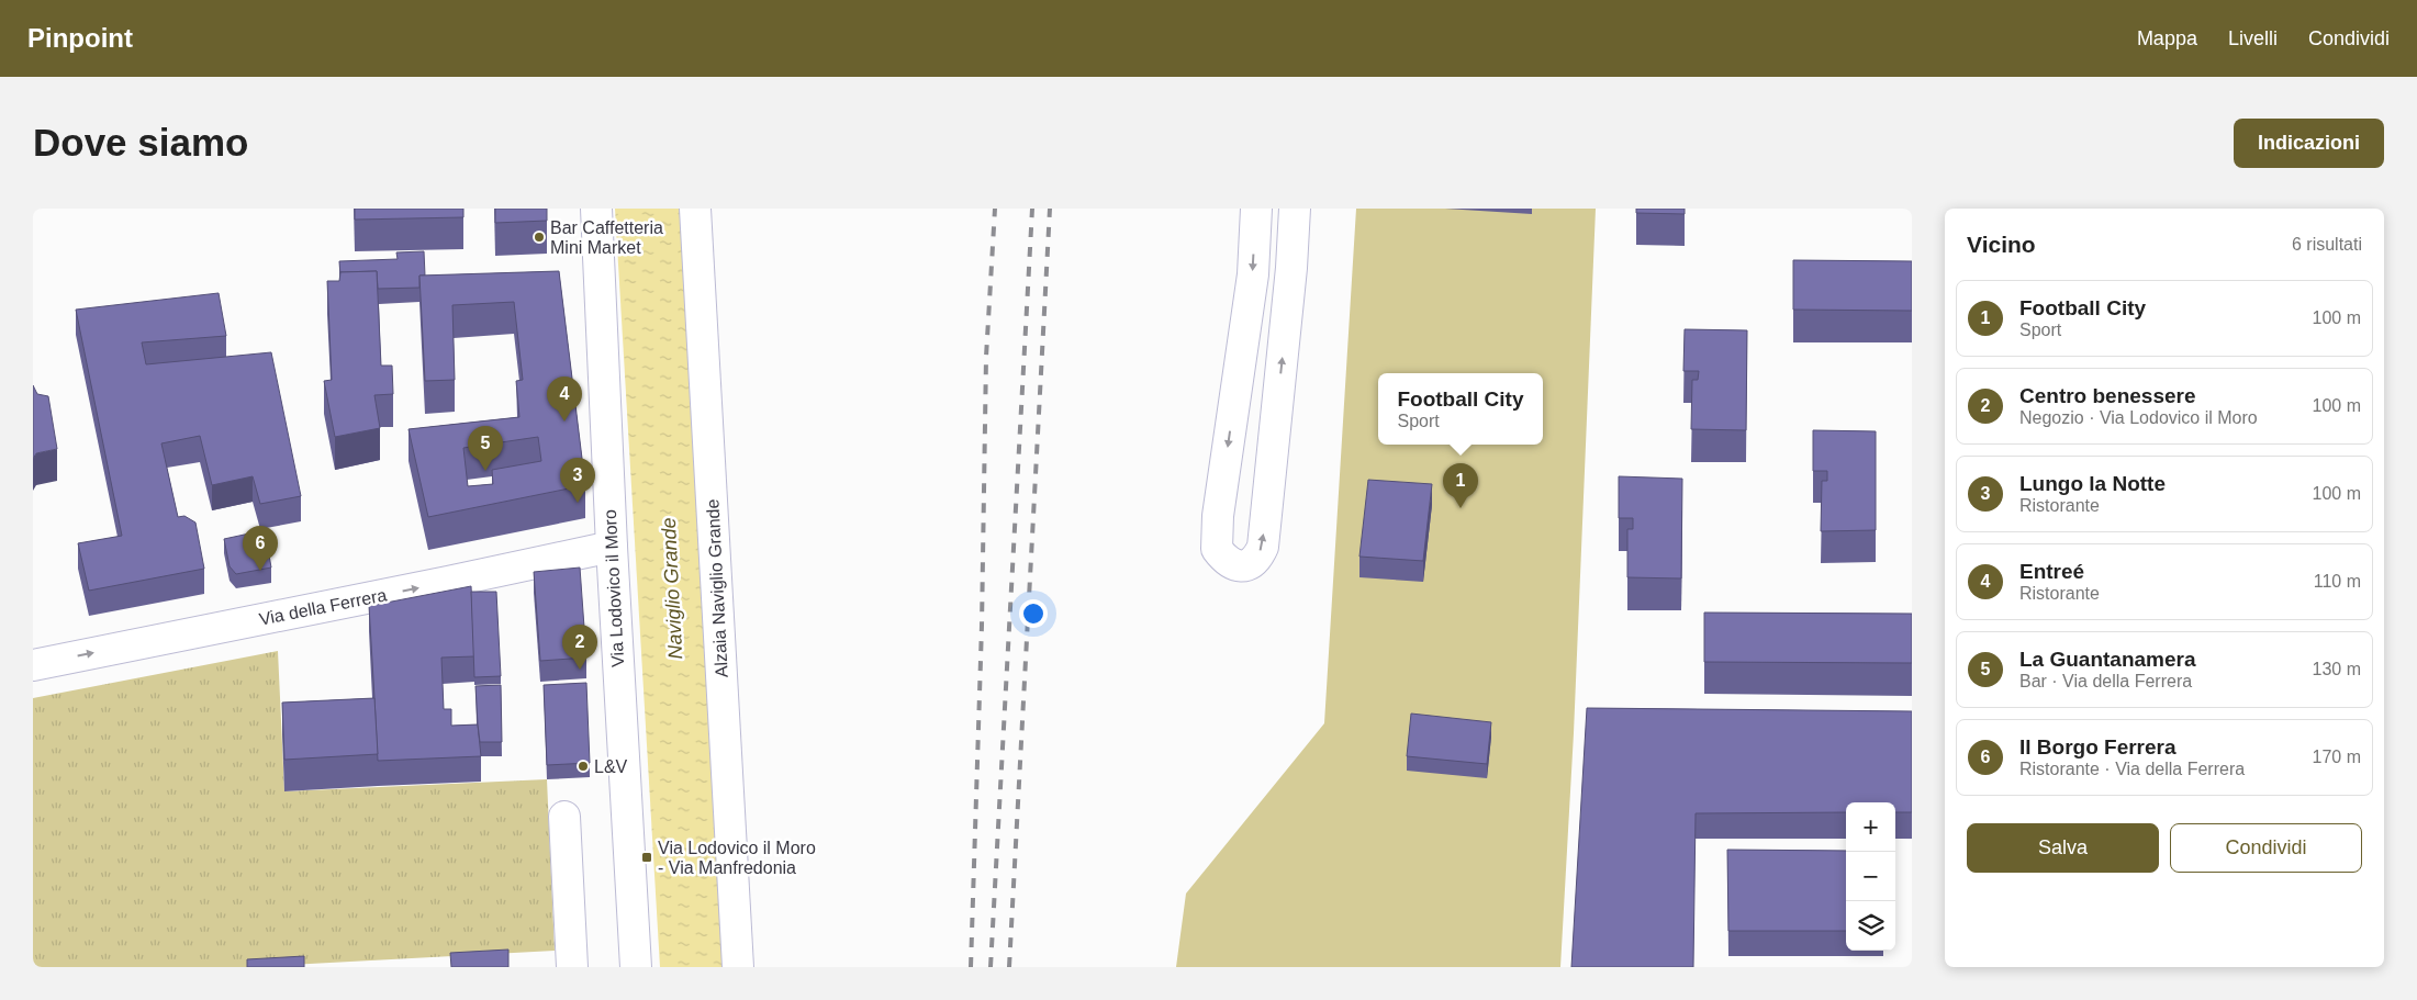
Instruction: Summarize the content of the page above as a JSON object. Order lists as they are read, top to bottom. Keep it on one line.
{"streets":{"street":["Via Lodovico il Moro","Alzaia Naviglio Grande","Via della Ferrera"]},"crossings":[["Via Lodovico il Moro","Via della Ferrera"]],"one_way":["Via della Ferrera"],"water":["Naviglio Grande"],"places":{"other":["Bar Caffetteria Mini Market","L&V"],"transit":["Via Lodovico il Moro - Via Manfredonia"]},"page":{"header":"Pinpoint","nav":["Mappa","Livelli","Condividi"],"buttons":["Indicazioni",["Salva","Condividi"]],"title":"Dove siamo","heading":["Vicino","6 risultati"],"list":[{"mark":"1","name":"Football City","note":"Sport","value":"100 m"},{"mark":"2","name":"Centro benessere","note":"Negozio · Via Lodovico il Moro","value":"100 m"},{"mark":"3","name":"Lungo la Notte","note":"Ristorante","value":"100 m"},{"mark":"4","name":"Entreé","note":"Ristorante","value":"110 m"},{"mark":"5","name":"La Guantanamera","note":"Bar · Via della Ferrera","value":"130 m"},{"mark":"6","name":"Il Borgo Ferrera","note":"Ristorante · Via della Ferrera","value":"170 m"}],"popup":["Football City","Sport"],"pins":["4","5","3","1","6","2"],"map_buttons":["+","−"]}}
